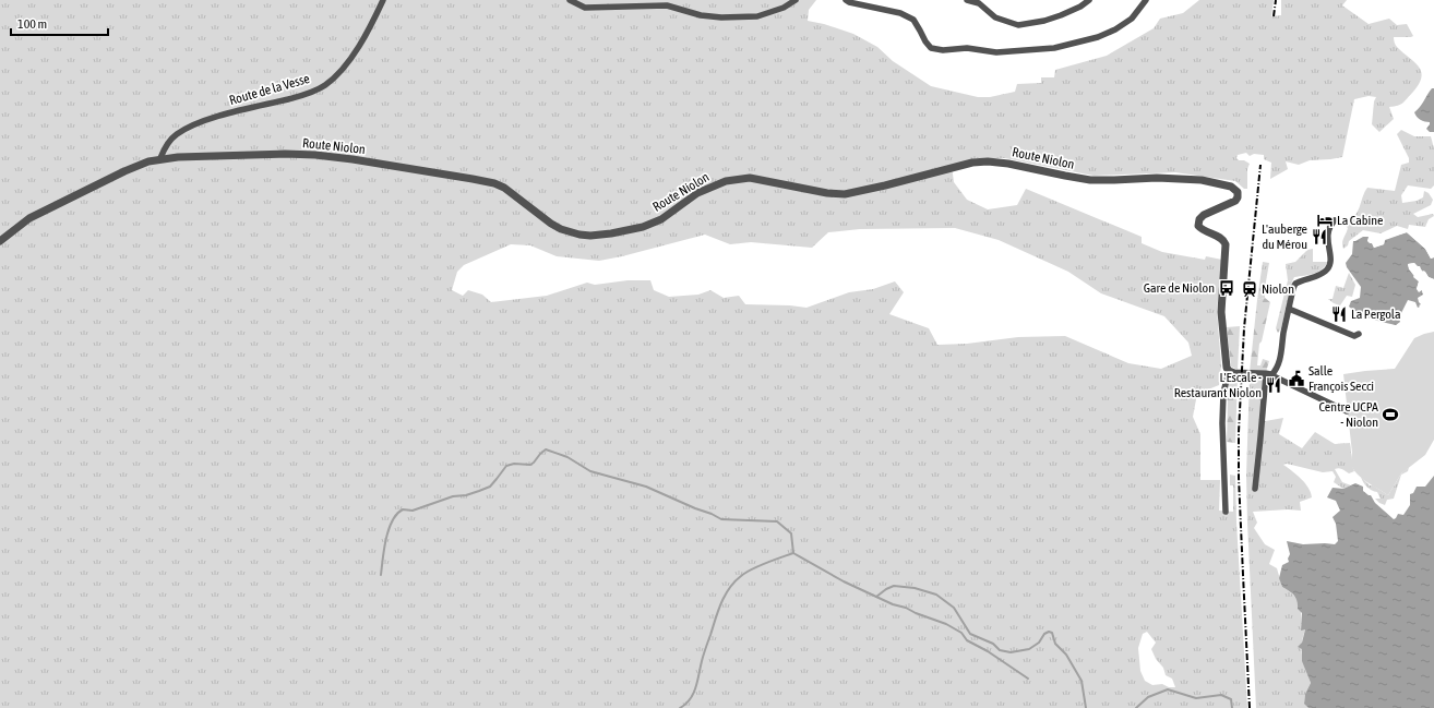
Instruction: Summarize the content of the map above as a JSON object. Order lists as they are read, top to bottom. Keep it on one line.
{"streets":{"street":["Route de la Vesse","Route Niolon"]},"crossings":[["Route de la Vesse","Route Niolon"]],"places":{"hotel":["La Cabine"],"restaurant":["L'auberge du Mérou","La Pergola","L'Escale - Restaurant Niolon"],"bus stop":["Gare de Niolon"],"station":["Niolon"],"public building":["Salle François Secci"],"sports":["Centre UCPA - Niolon"]},"scale_bar":"100 m"}
